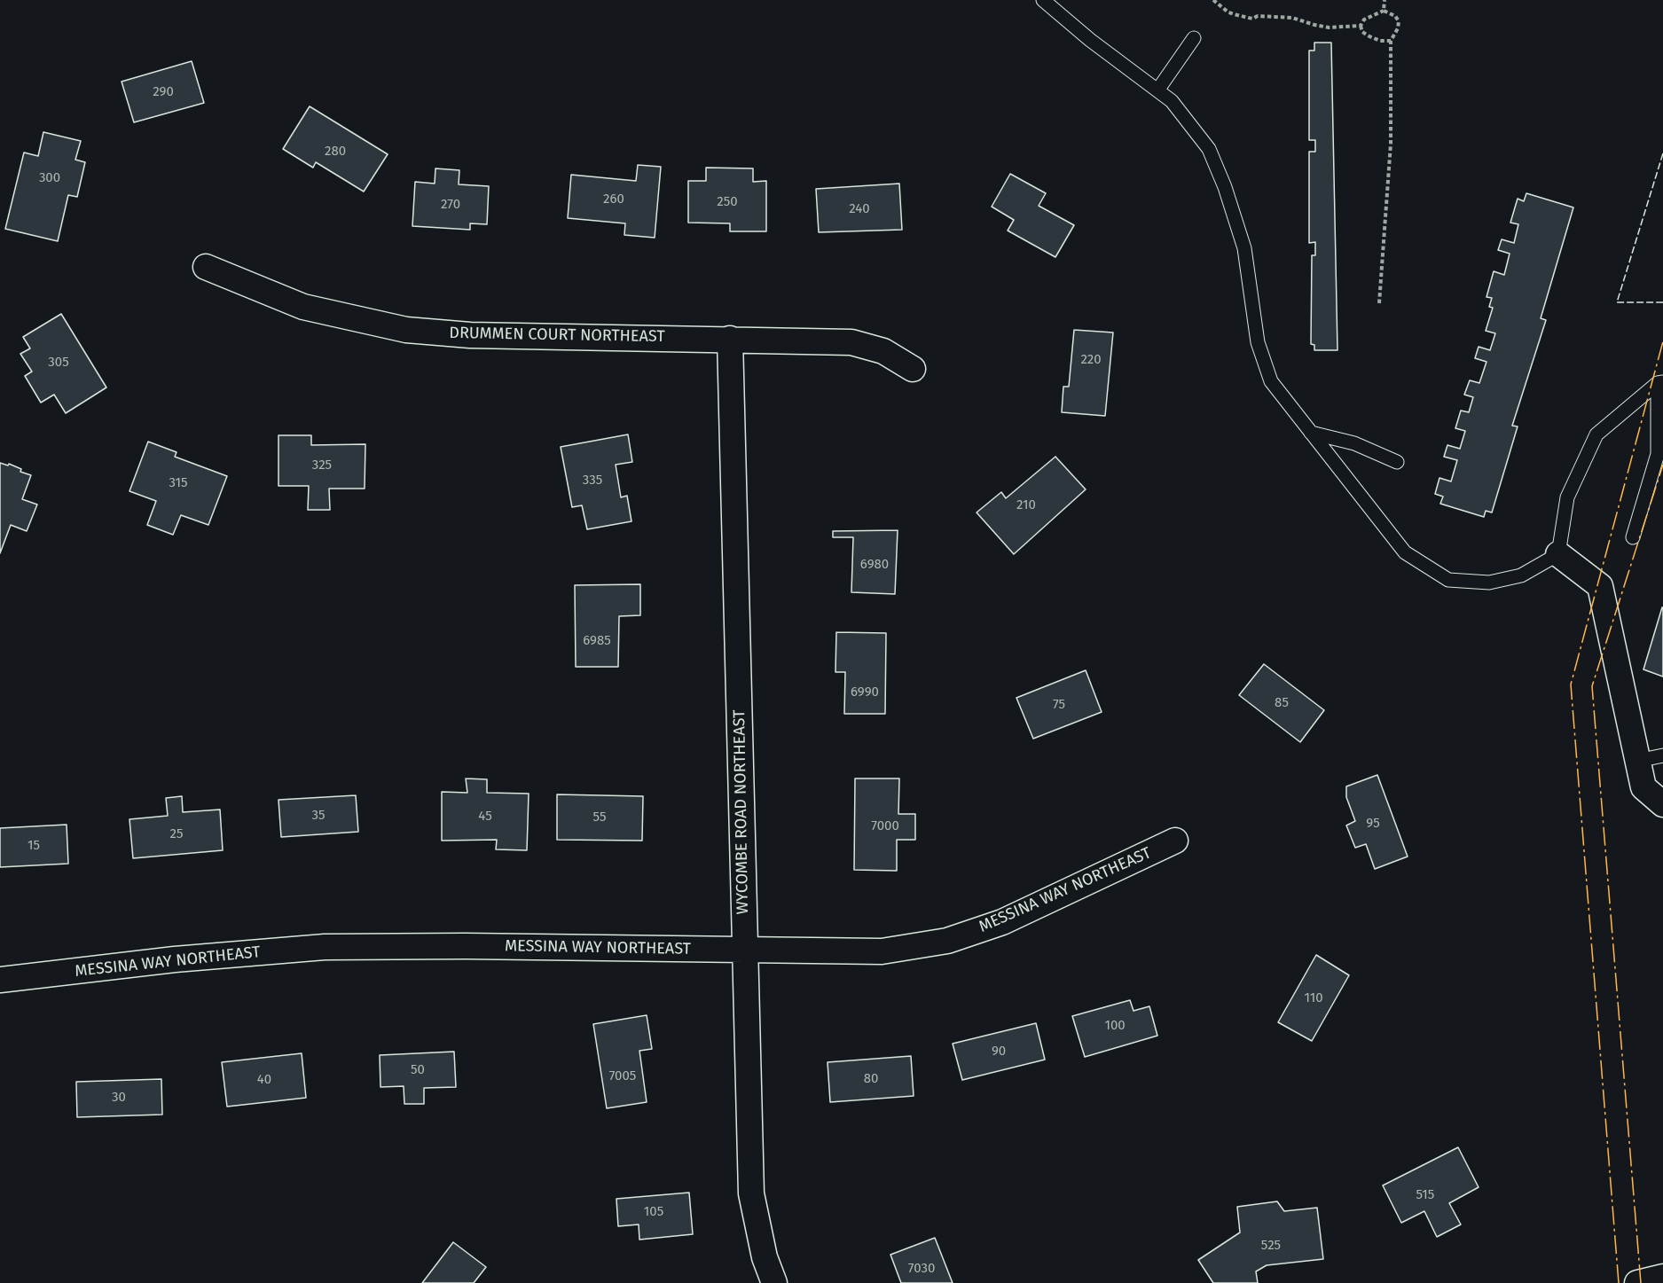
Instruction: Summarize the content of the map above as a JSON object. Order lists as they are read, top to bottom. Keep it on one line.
{"streets":{"street":["DRUMMEN COURT NORTHEAST","WYCOMBE ROAD NORTHEAST","MESSINA WAY NORTHEAST"]},"crossings":[["DRUMMEN COURT NORTHEAST","WYCOMBE ROAD NORTHEAST"],["WYCOMBE ROAD NORTHEAST","MESSINA WAY NORTHEAST"]],"house_numbers":["290","280","300","260","250","270","240","220","305","325","335","315","210","6980","6985","6990","85","75","35","45","55","95","7000","25","15","110","100","90","50","7005","80","40","30","515","105","525","7030"]}
